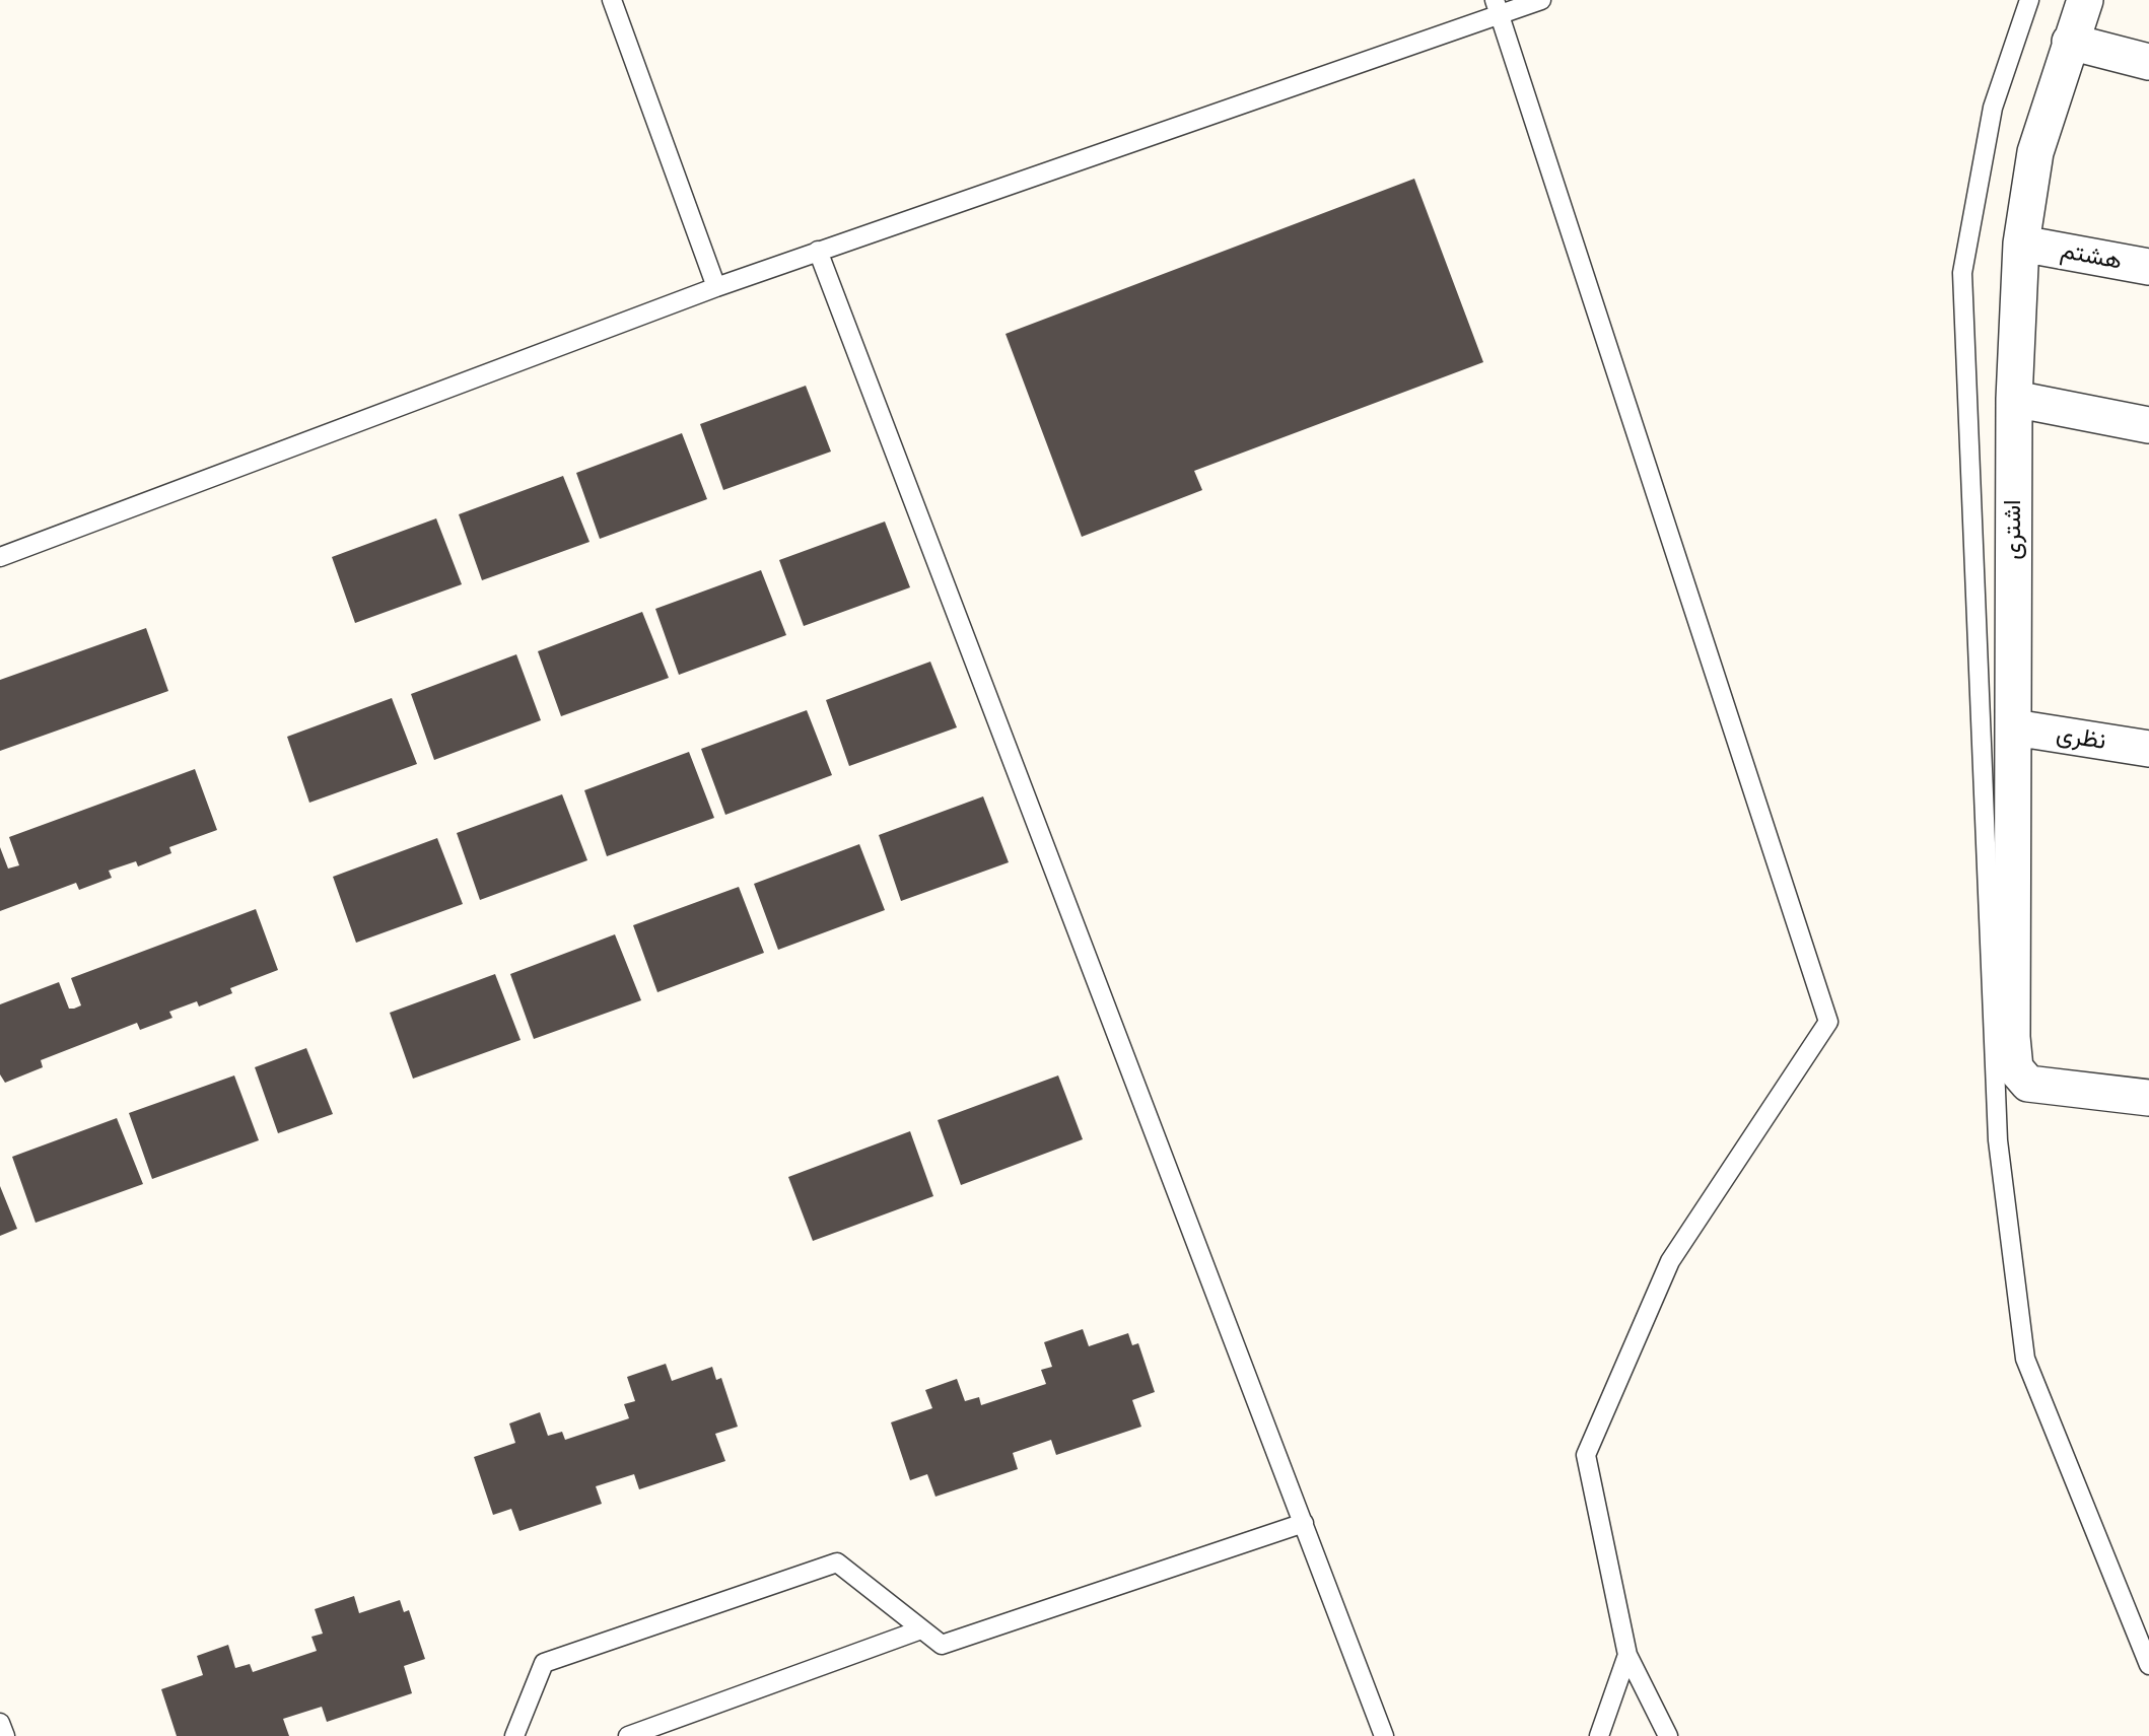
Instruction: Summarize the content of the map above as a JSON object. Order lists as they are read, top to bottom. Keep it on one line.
{"streets":{"street":["هشتم","اشتری","نظری"]},"crossings":[["اشتری","نظری"]]}
